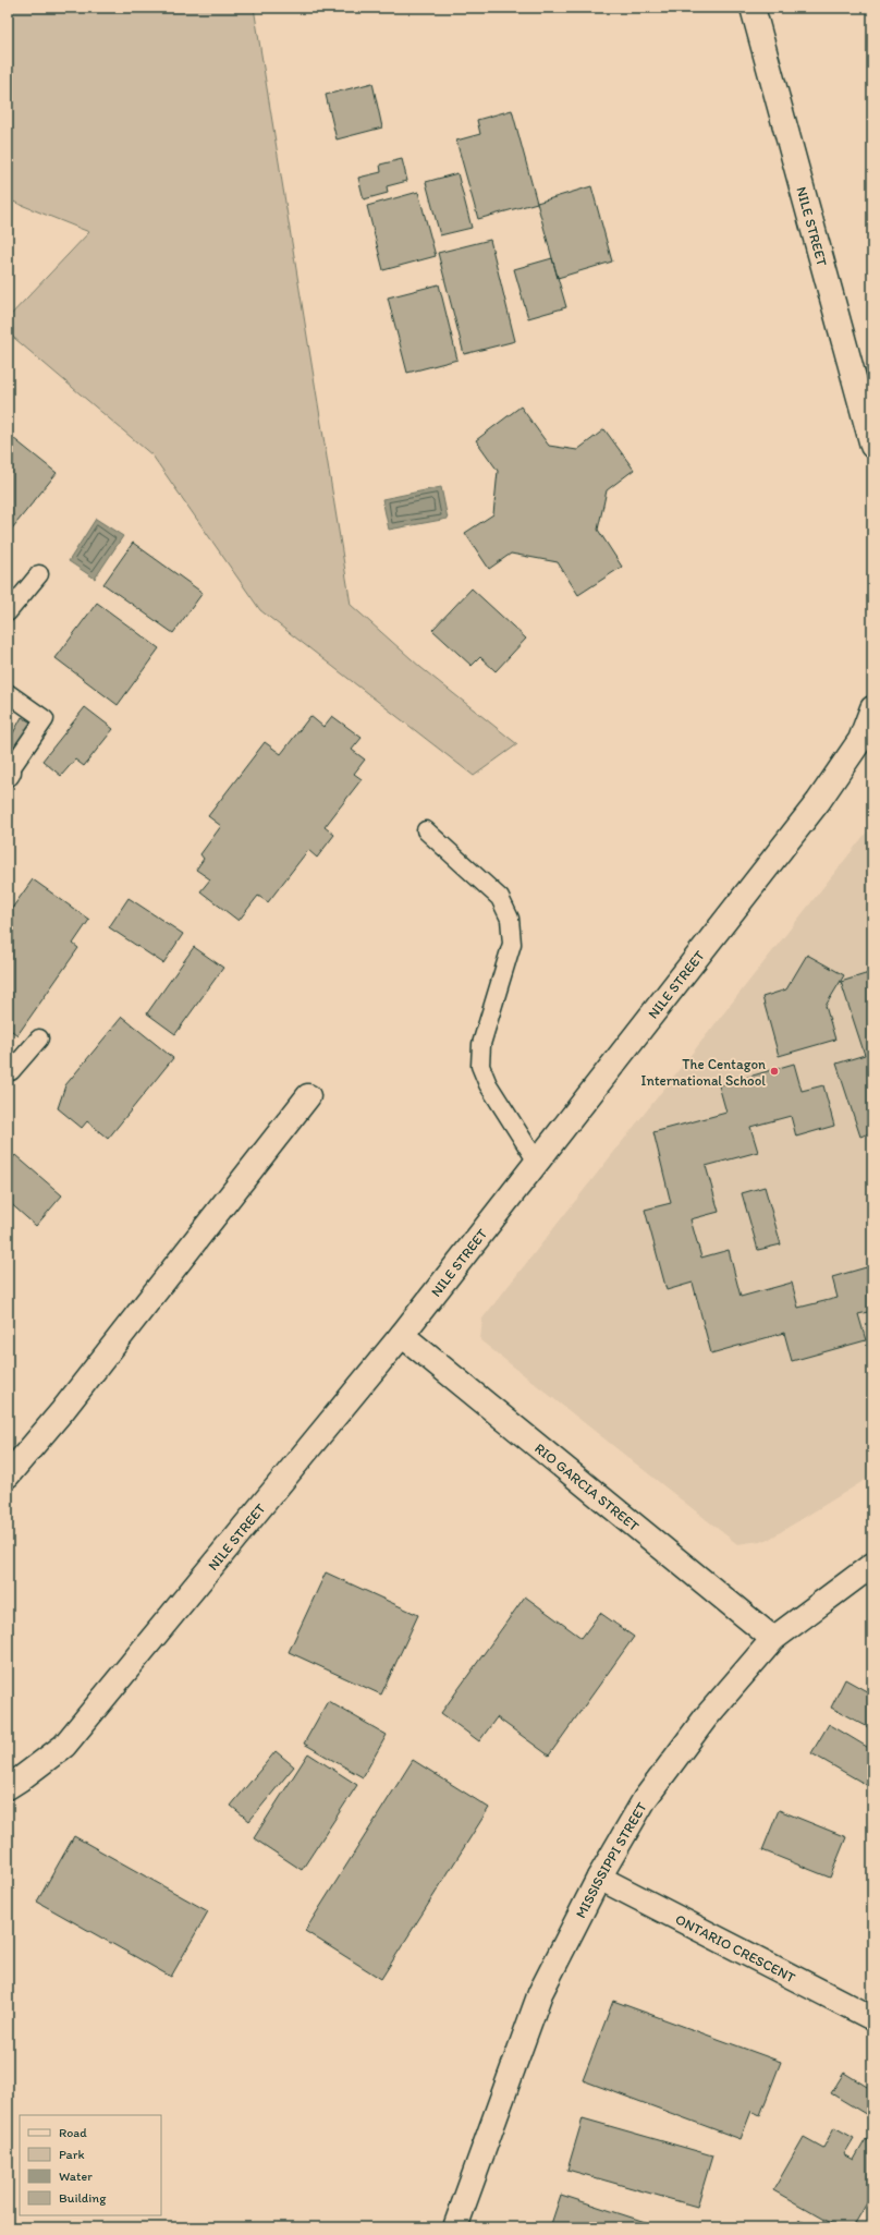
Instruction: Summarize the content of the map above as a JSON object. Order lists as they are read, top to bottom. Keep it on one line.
{"streets":{"street":["NILE STREET","RIO GARCIA STREET","MISSISSIPPI STREET","ONTARIO CRESCENT"]},"crossings":[["NILE STREET","RIO GARCIA STREET"],["RIO GARCIA STREET","MISSISSIPPI STREET"],["MISSISSIPPI STREET","ONTARIO CRESCENT"]],"places":["The Centagon International School"],"legend":["Road","Park","Water","Building"]}
